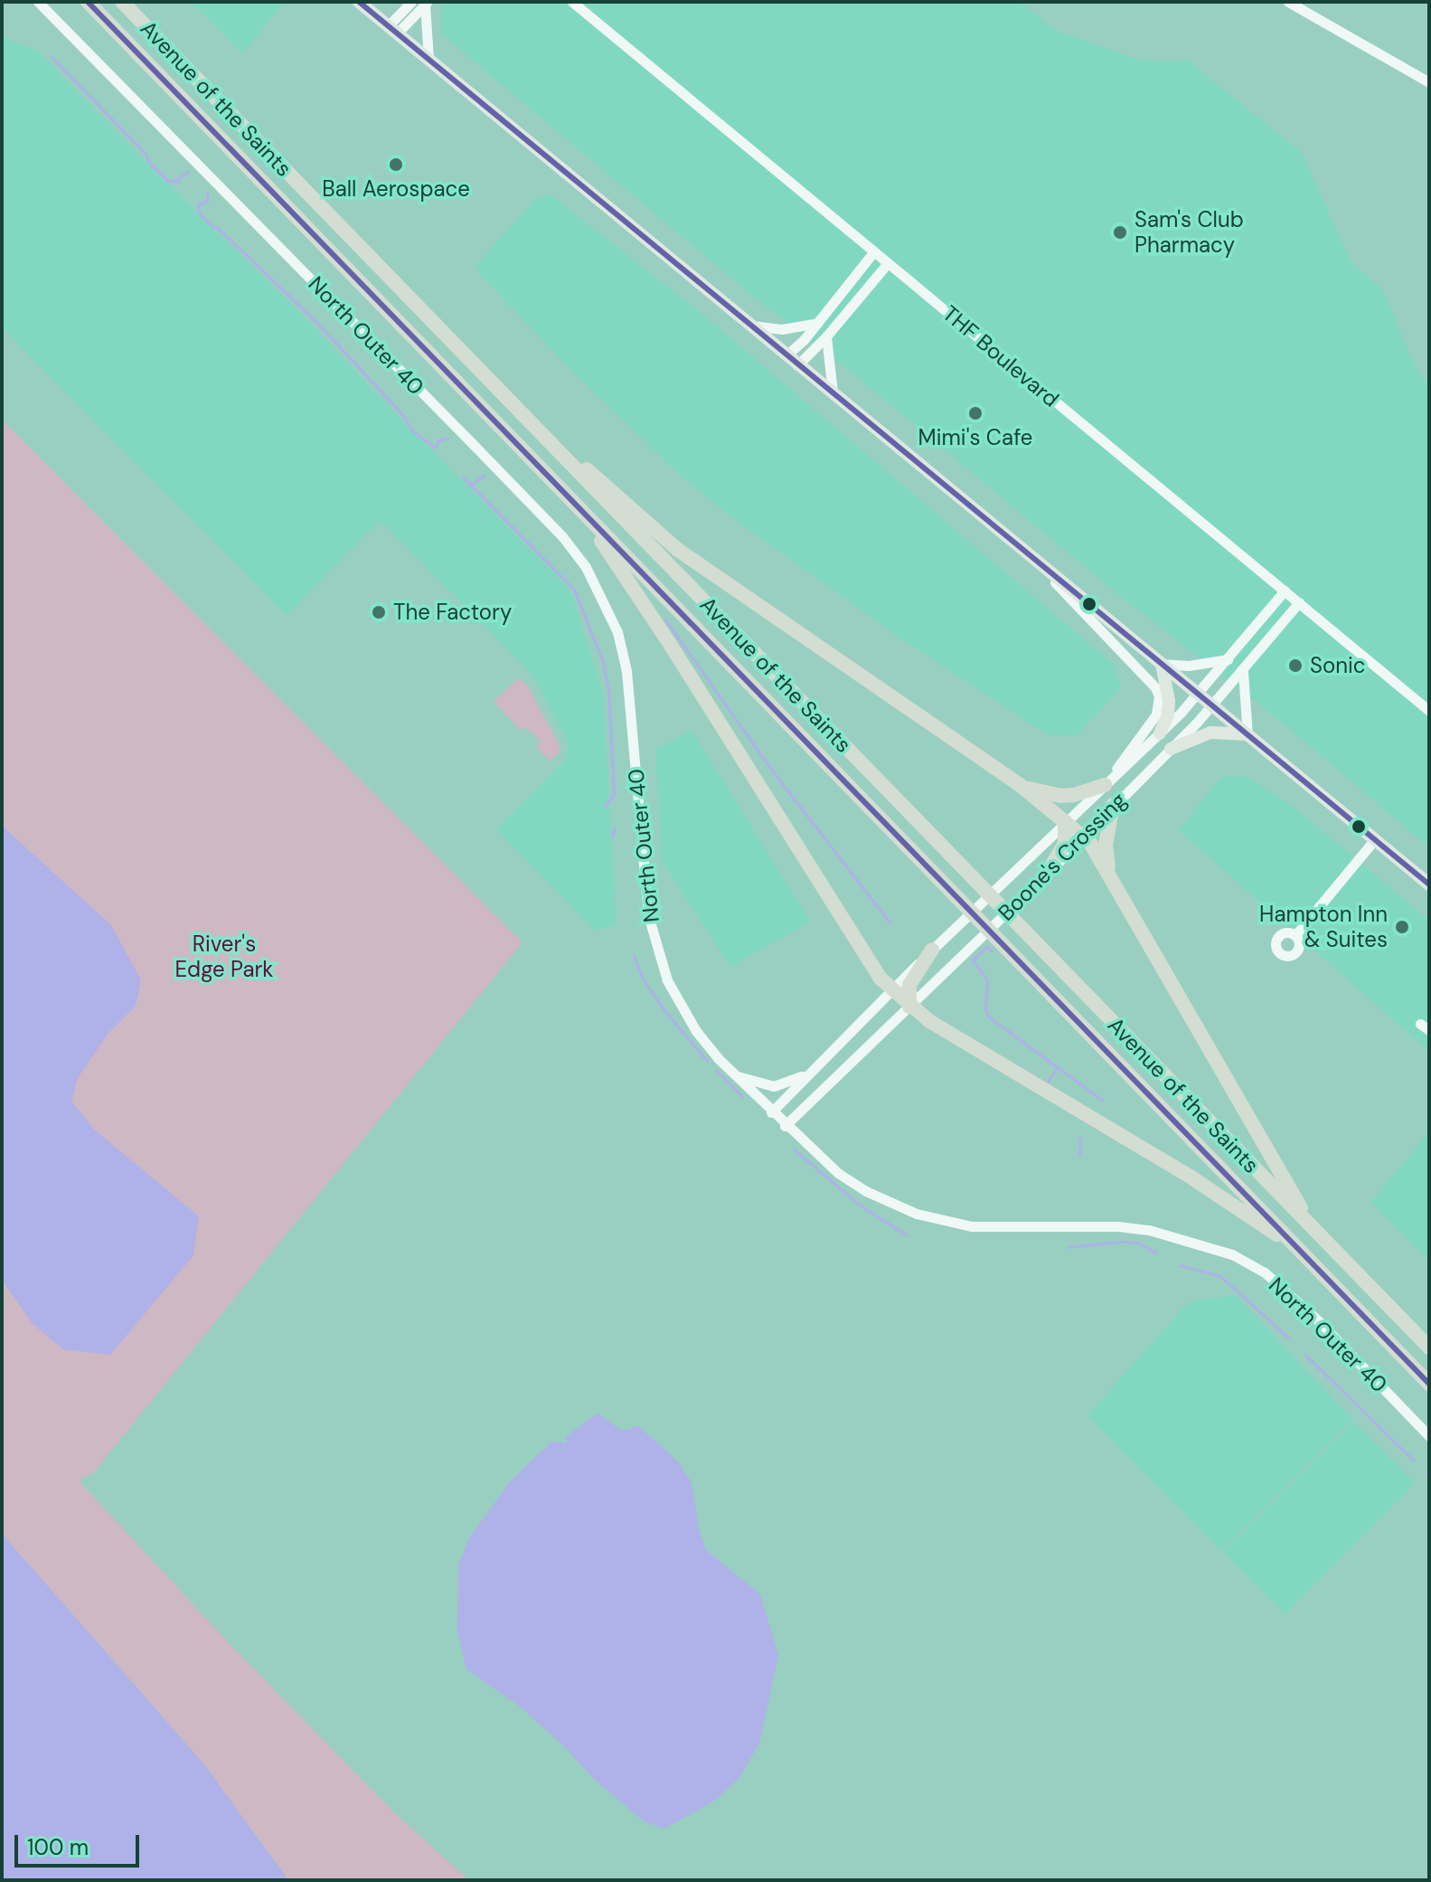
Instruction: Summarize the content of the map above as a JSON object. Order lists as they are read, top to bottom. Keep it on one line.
{"streets":{"highway":["Avenue of the Saints"],"street":["North Outer 40","THF Boulevard","Boone's Crossing"]},"crossings":[["North Outer 40","Boone's Crossing"],["THF Boulevard","Boone's Crossing"]],"parks":["River's Edge Park"],"places":["Ball Aerospace","Sam's Club Pharmacy","Mimi's Cafe","The Factory","Sonic","Hampton Inn & Suites"],"scale_bar":"100 m"}
